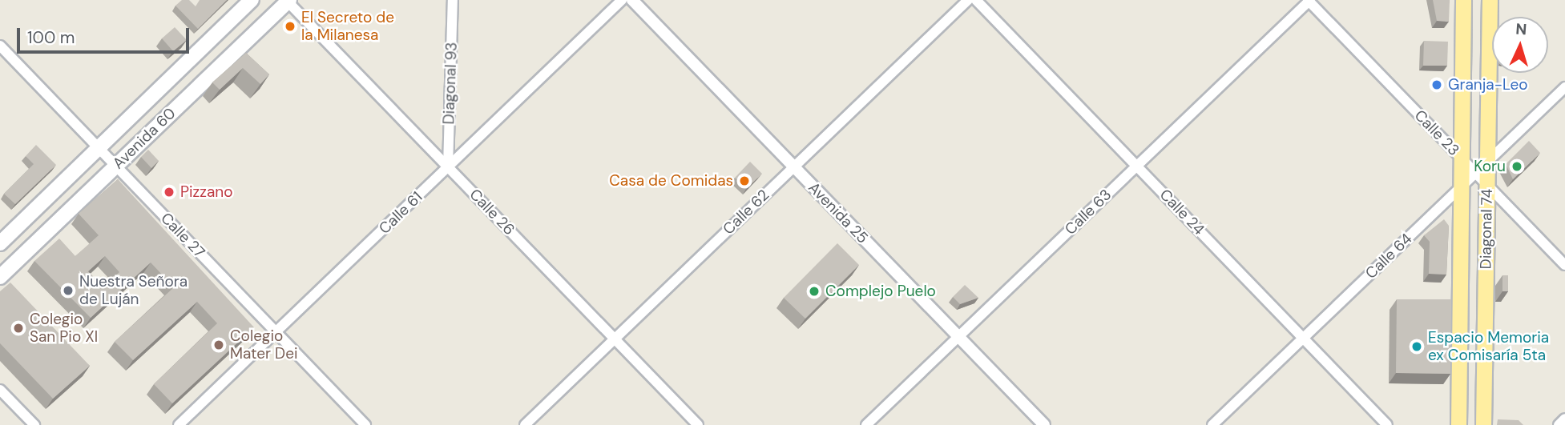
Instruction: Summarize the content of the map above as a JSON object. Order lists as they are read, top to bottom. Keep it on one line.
{"streets":{"main road":["Avenida 60","Diagonal 74"],"street":["Diagonal 93","Calle 23","Calle 26","Calle 62","Calle 63","Calle 24","Calle 61","Avenida 25","Calle 27","Calle 64"]},"crossings":[["Diagonal 93","Calle 26"],["Diagonal 93","Calle 61"],["Calle 23","Calle 63"],["Calle 23","Diagonal 74"],["Calle 23","Calle 64"],["Avenida 60","Calle 26"],["Avenida 60","Calle 27"],["Calle 26","Calle 62"],["Calle 26","Calle 61"],["Calle 62","Avenida 25"],["Calle 63","Calle 24"],["Calle 63","Avenida 25"],["Calle 24","Calle 64"],["Calle 61","Calle 27"],["Diagonal 74","Calle 64"]],"places":["El Secreto de la Milanesa","Granja-Leo","Koru","Casa de Comidas","Pizzano","Nuestra Señora de Luján","Complejo Puelo","Colegio San Pio XI","Colegio Mater Dei","Espacio Memoria ex Comisaría 5ta"],"scale_bar":"100 m","north":"top"}
